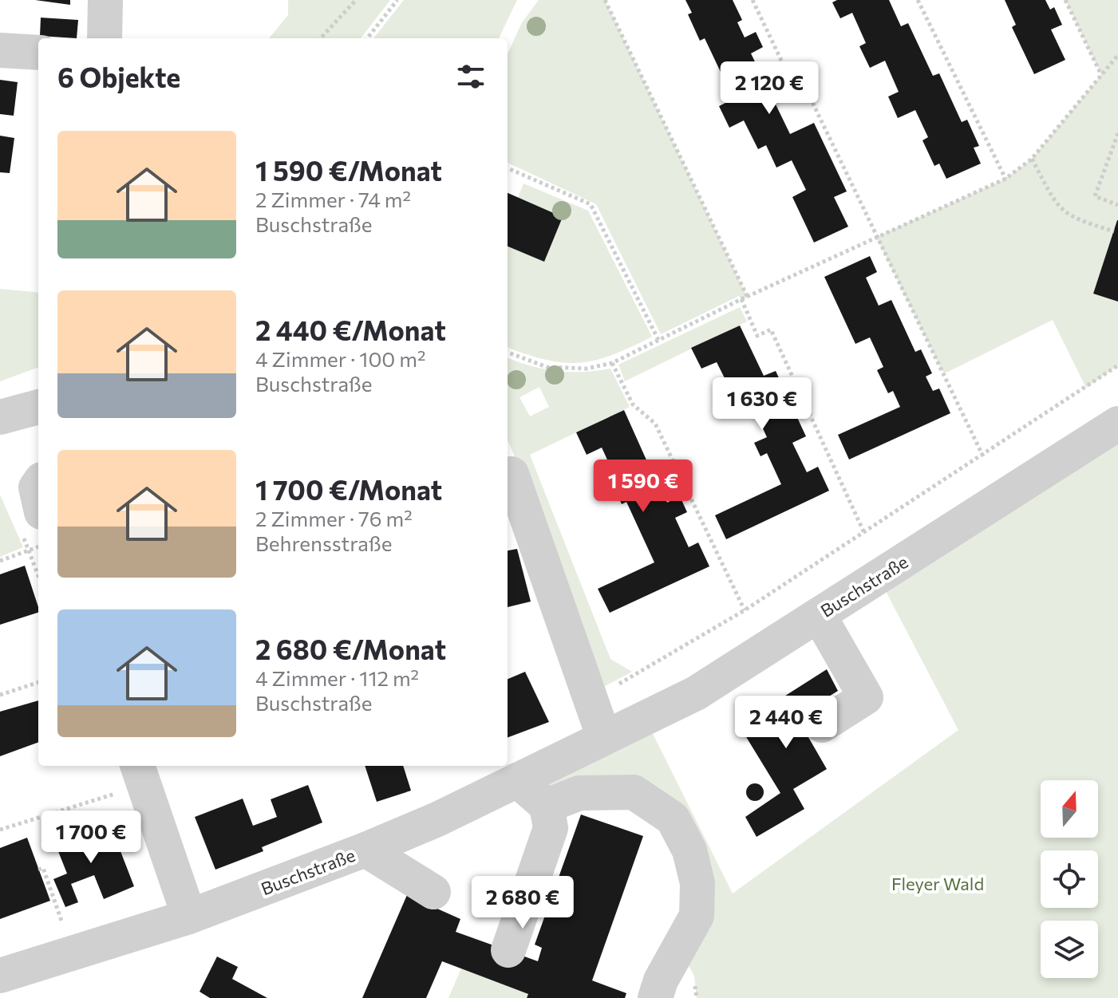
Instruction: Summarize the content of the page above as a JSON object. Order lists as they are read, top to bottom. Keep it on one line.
{"streets":{"street":["Buschstraße"]},"parks":["Fleyer Wald"],"north":"top","page":{"heading":"6 Objekte","price":["2 120 €","1 630 €","1 590 €","2 440 €","1 700 €","2 680 €"],"list":[{"name":"1 590 €/Monat","note":"2 Zimmer · 74 m² · Buschstraße"},{"name":"2 440 €/Monat","note":"4 Zimmer · 100 m² · Buschstraße"},{"name":"1 700 €/Monat","note":"2 Zimmer · 76 m² · Behrensstraße"},{"name":"2 680 €/Monat","note":"4 Zimmer · 112 m² · Buschstraße"}]}}
